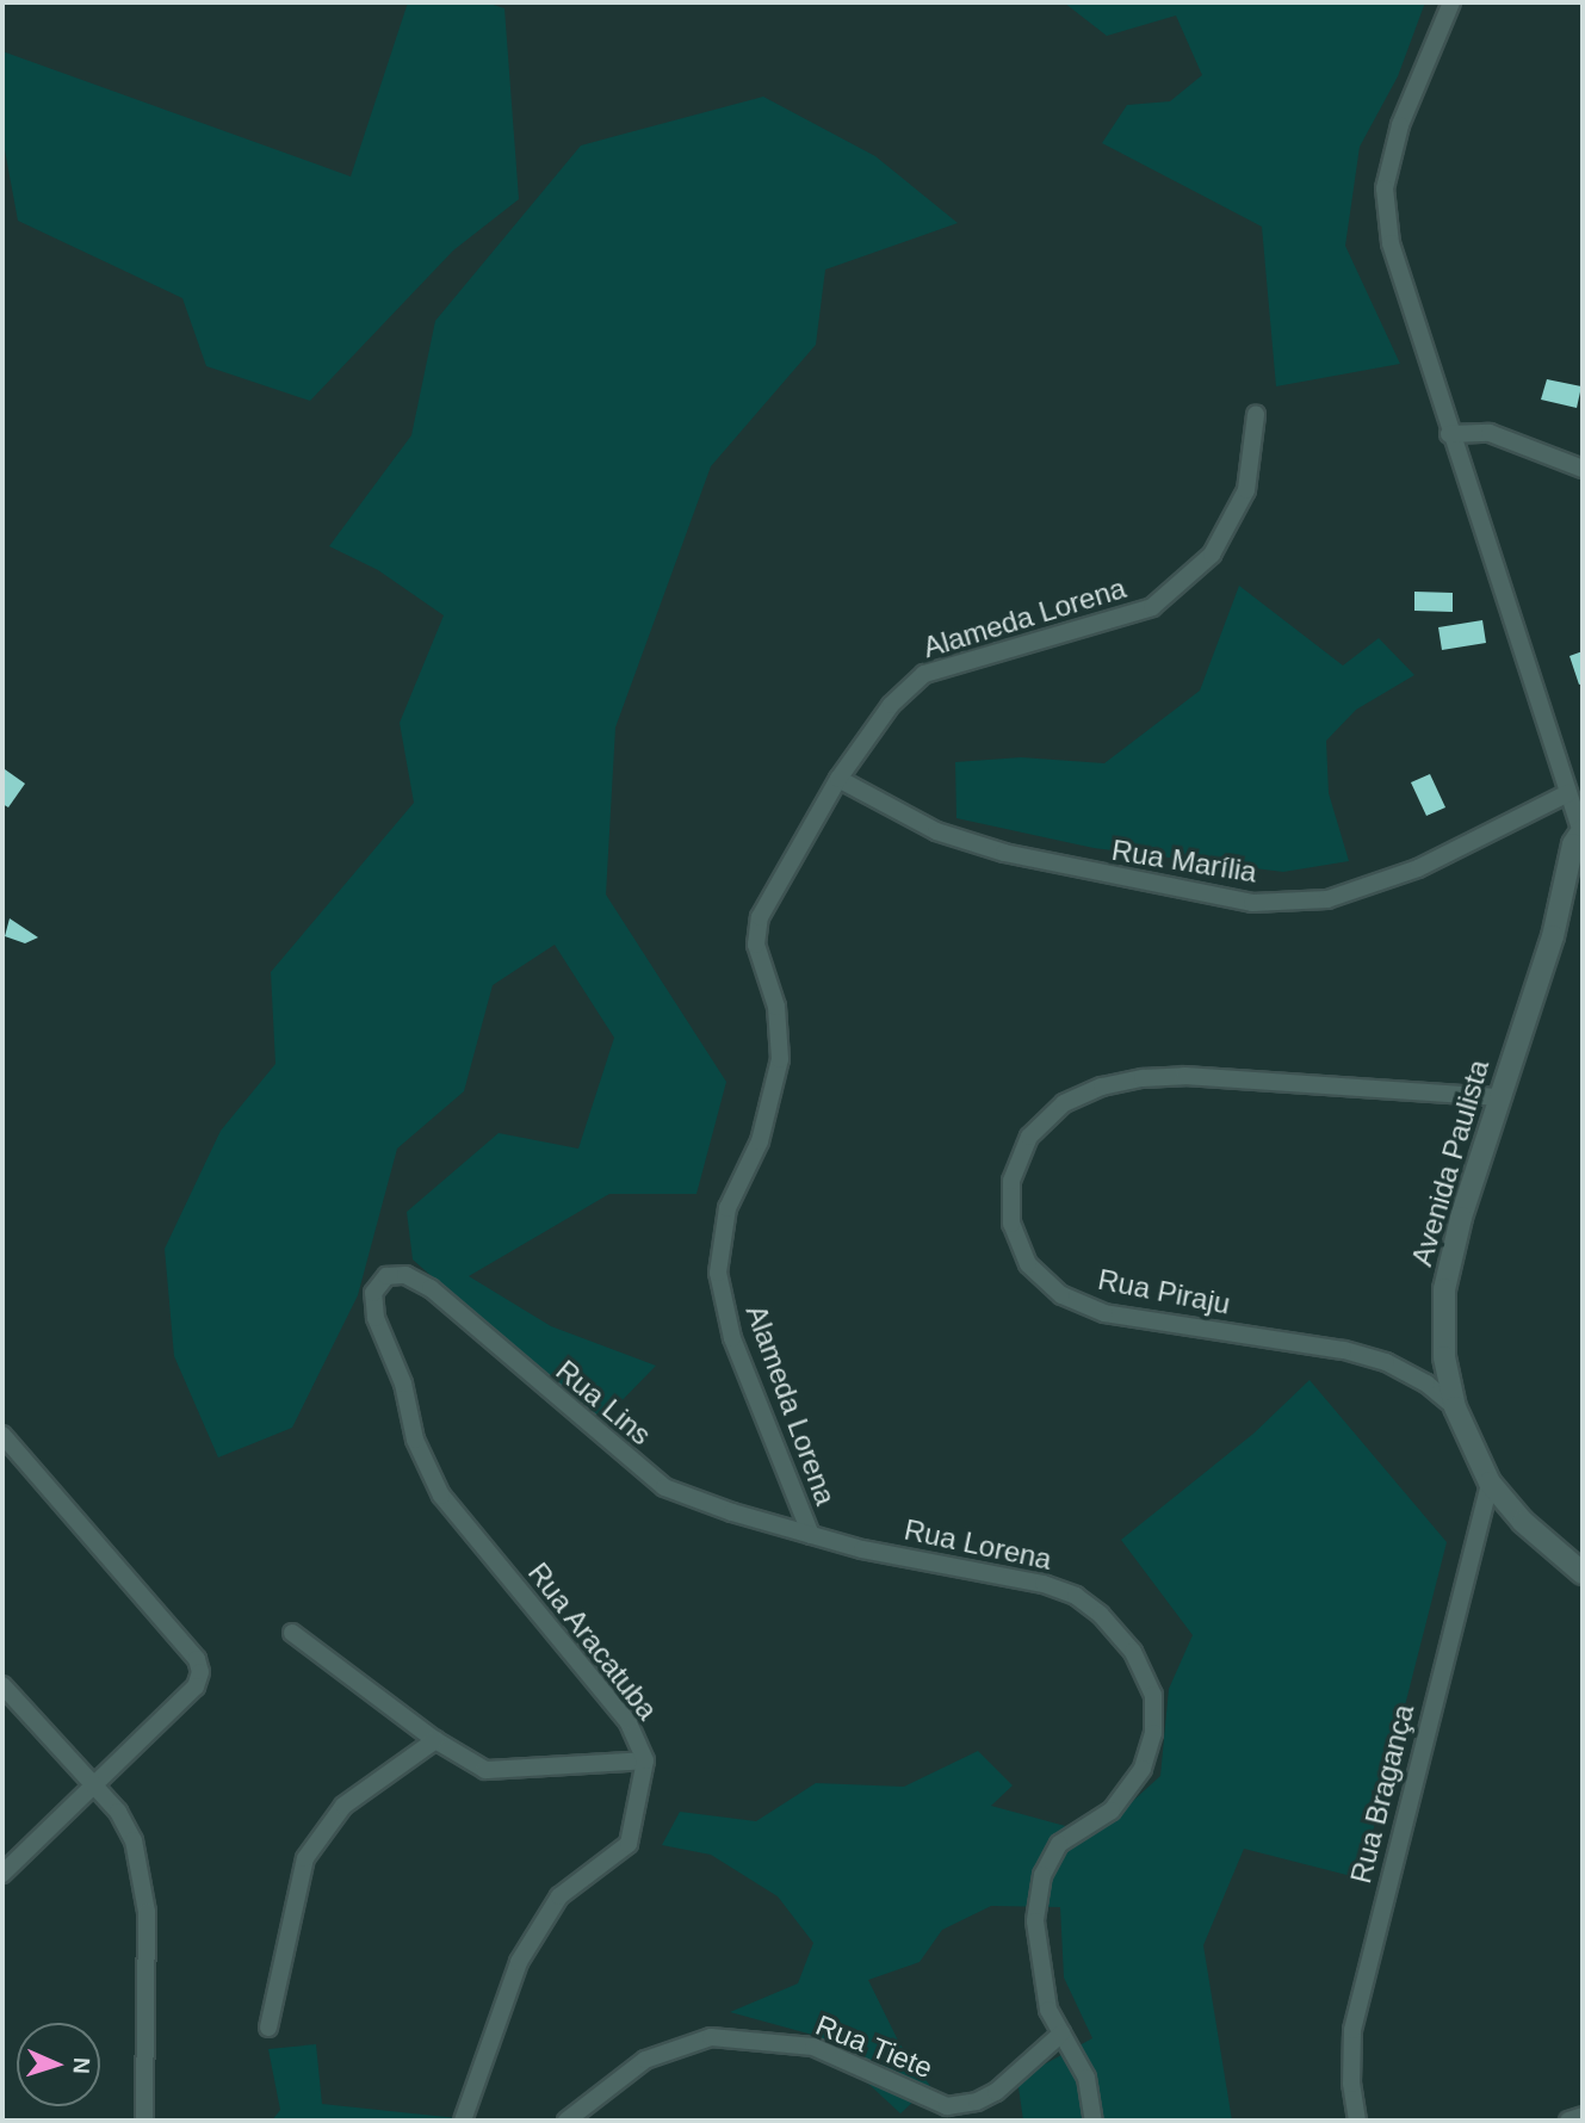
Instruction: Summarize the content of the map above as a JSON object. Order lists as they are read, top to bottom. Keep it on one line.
{"streets":{"street":["Alameda Lorena","Rua Marília","Avenida Paulista","Rua Piraju","Rua Lins","Rua Lorena","Rua Aracatuba","Rua Bragança","Rua Tiete"]},"crossings":[["Alameda Lorena","Rua Marília"],["Alameda Lorena","Rua Lins"],["Alameda Lorena","Rua Lorena"],["Avenida Paulista","Rua Piraju"],["Avenida Paulista","Rua Bragança"],["Rua Lins","Rua Lorena"],["Rua Lins","Rua Aracatuba"],["Rua Lorena","Rua Tiete"]],"north":"right"}
